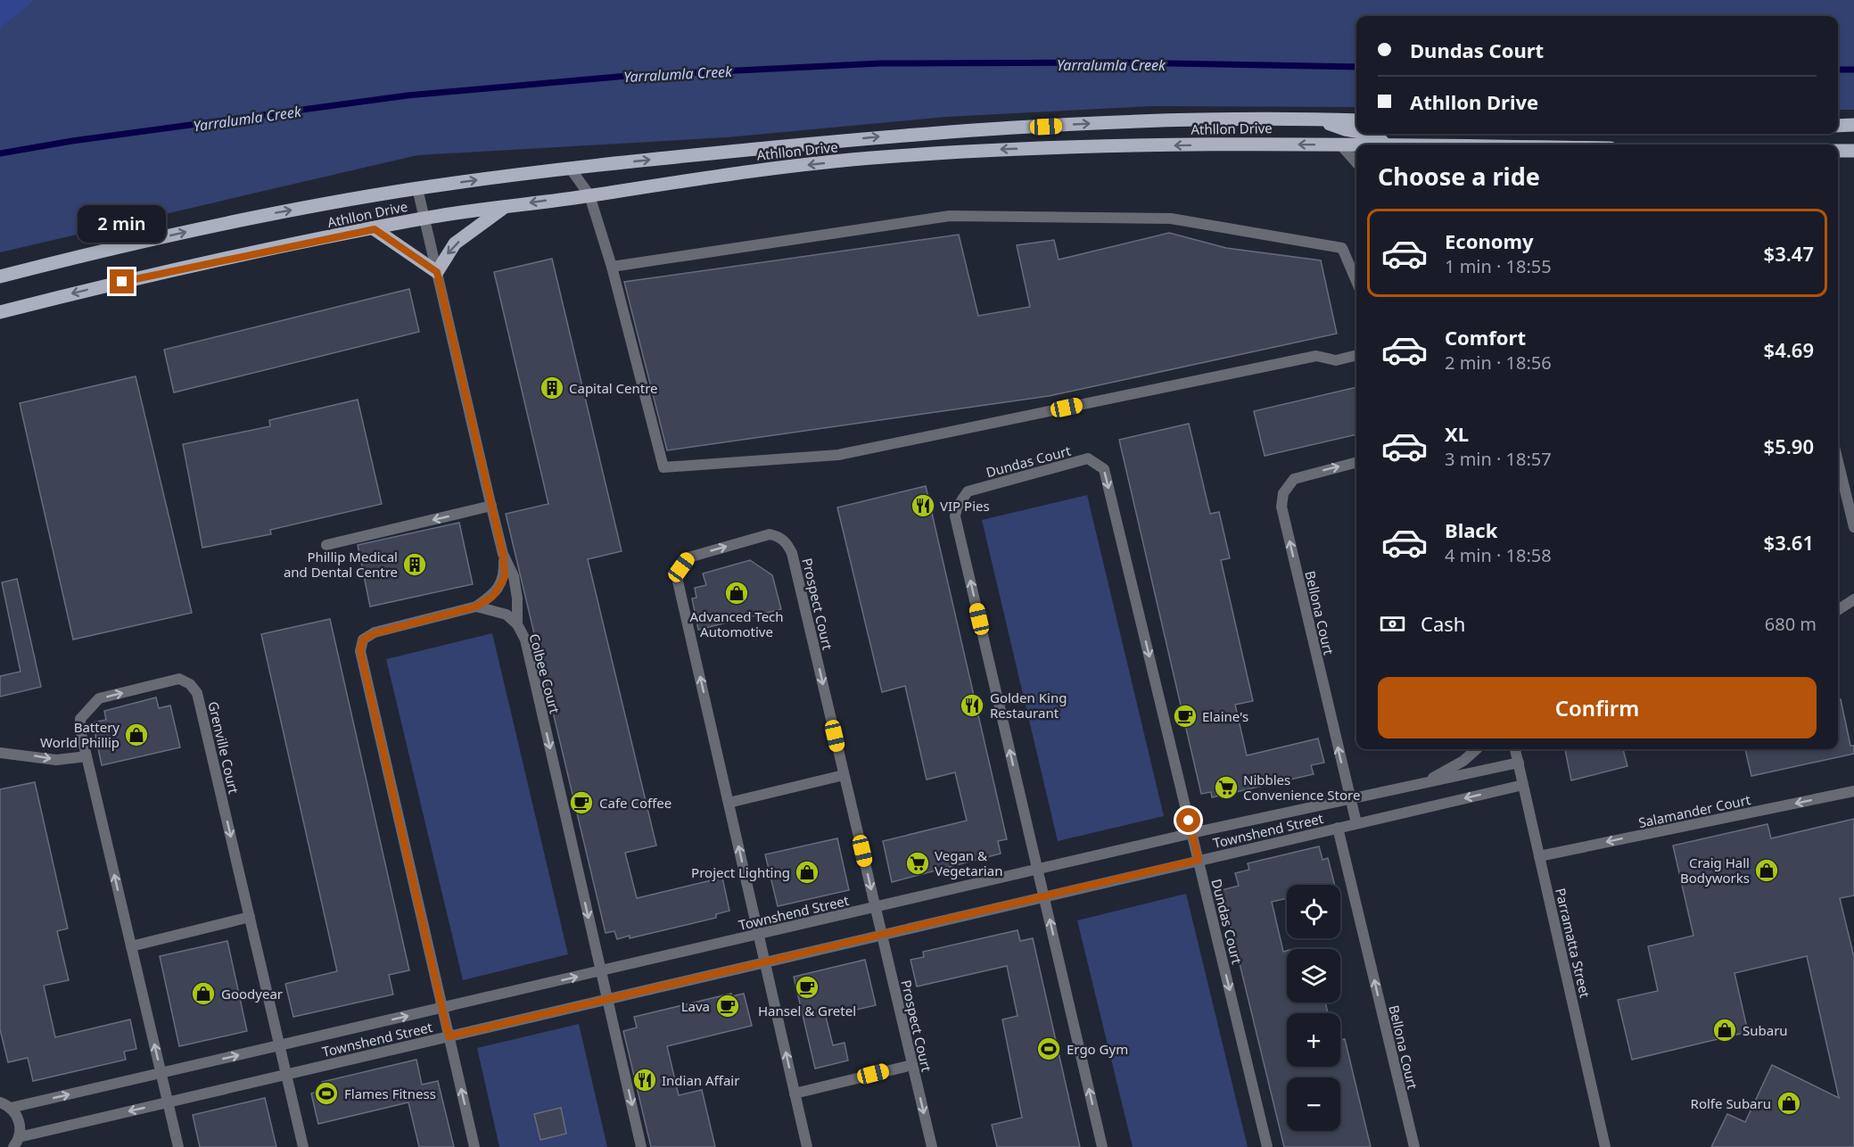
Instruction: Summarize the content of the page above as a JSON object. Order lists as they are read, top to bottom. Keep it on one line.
{"streets":{"main road":["Athllon Drive"],"street":["Dundas Court","Prospect Court","Bellona Court","Colbee Court","Grenville Court","Salamander Court","Townshend Street","Parramatta Street"]},"crossings":[["Dundas Court","Townshend Street"],["Prospect Court","Townshend Street"],["Bellona Court","Townshend Street"],["Colbee Court","Townshend Street"],["Grenville Court","Townshend Street"],["Salamander Court","Parramatta Street"],["Townshend Street","Parramatta Street"]],"one_way":["Bellona Court","Salamander Court"],"water":["Yarralumla Creek"],"places":{"building":["Capital Centre","Phillip Medical and Dental Centre"],"restaurant":["VIP Pies","Golden King Restaurant","Indian Affair"],"shop":["Advanced Tech Automotive","Battery World Phillip","Craig Hall Bodyworks","Project Lighting","Goodyear","Subaru","Rolfe Subaru"],"cafe":["Elaine's","Cafe Coffee","Hansel & Gretel","Lava"],"supermarket":["Nibbles Convenience Store","Vegan & Vegetarian"],"sports":["Ergo Gym","Flames Fitness"]},"page":{"banner":["Dundas Court","Athllon Drive"],"heading":"Choose a ride","bubble":"2 min","list":[{"name":"Economy","note":"1 min · 18:55","value":"$3.47"},{"name":"Comfort","note":"2 min · 18:56","value":"$4.69"},{"name":"XL","note":"3 min · 18:57","value":"$5.90"},{"name":"Black","note":"4 min · 18:58","value":"$3.61"}],"pay":["Cash","680 m"],"buttons":"Confirm","map_buttons":["+","−"]}}
